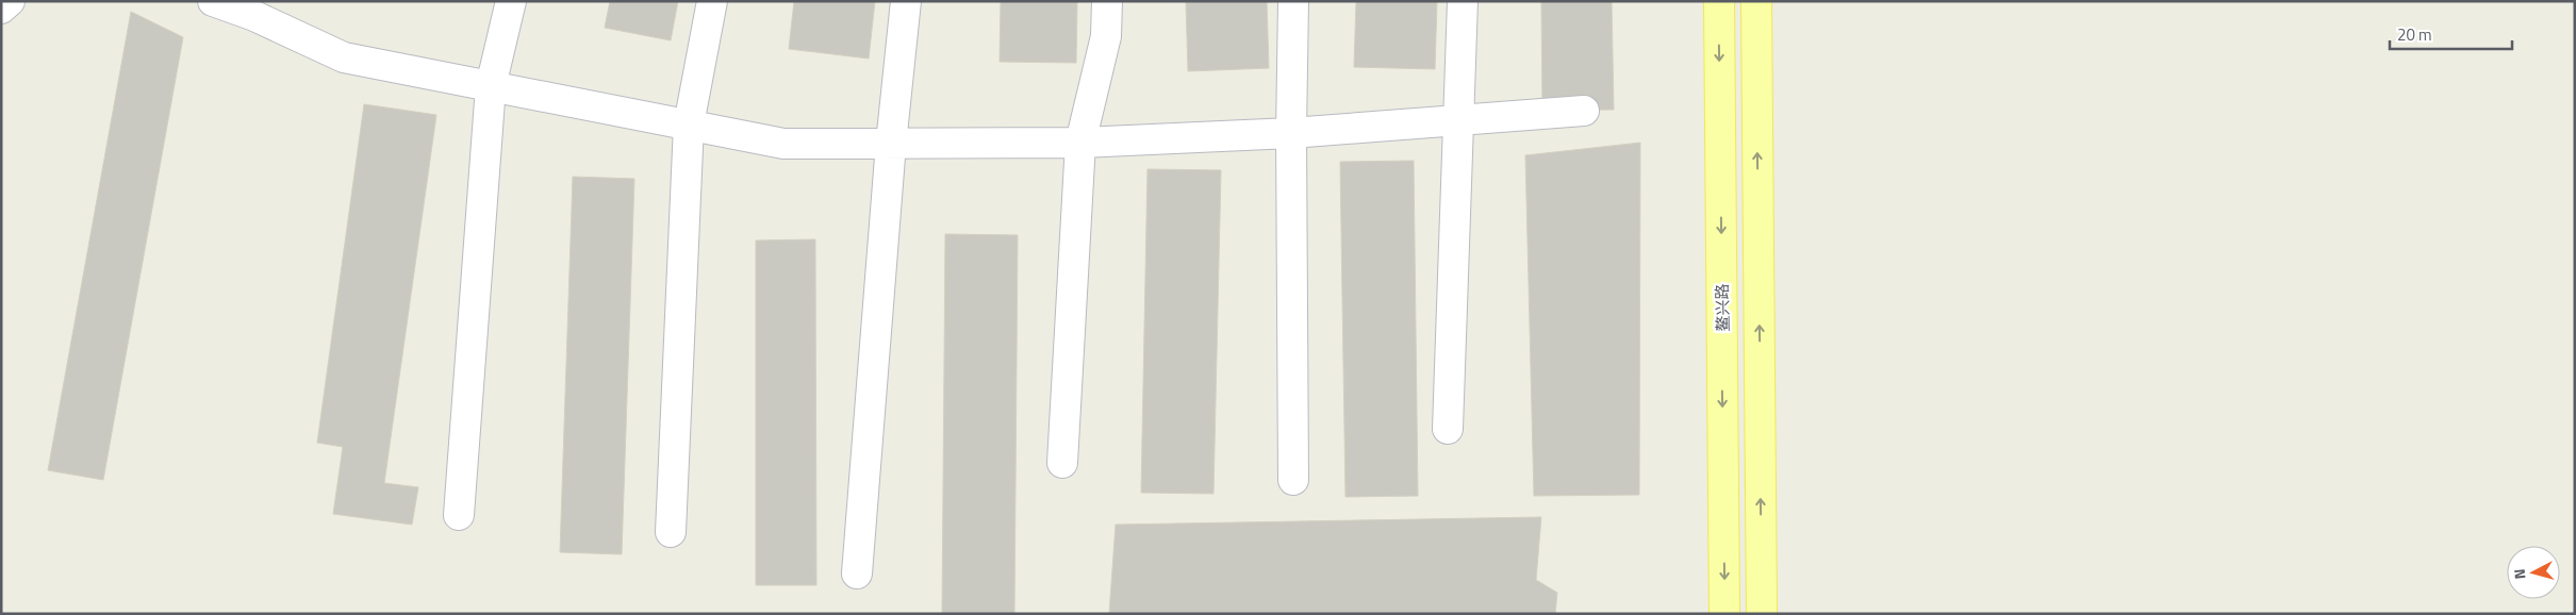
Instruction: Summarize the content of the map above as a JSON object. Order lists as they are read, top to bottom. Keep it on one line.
{"streets":{"main road":["鳌兴路"]},"scale_bar":"20 m","north":"left"}
